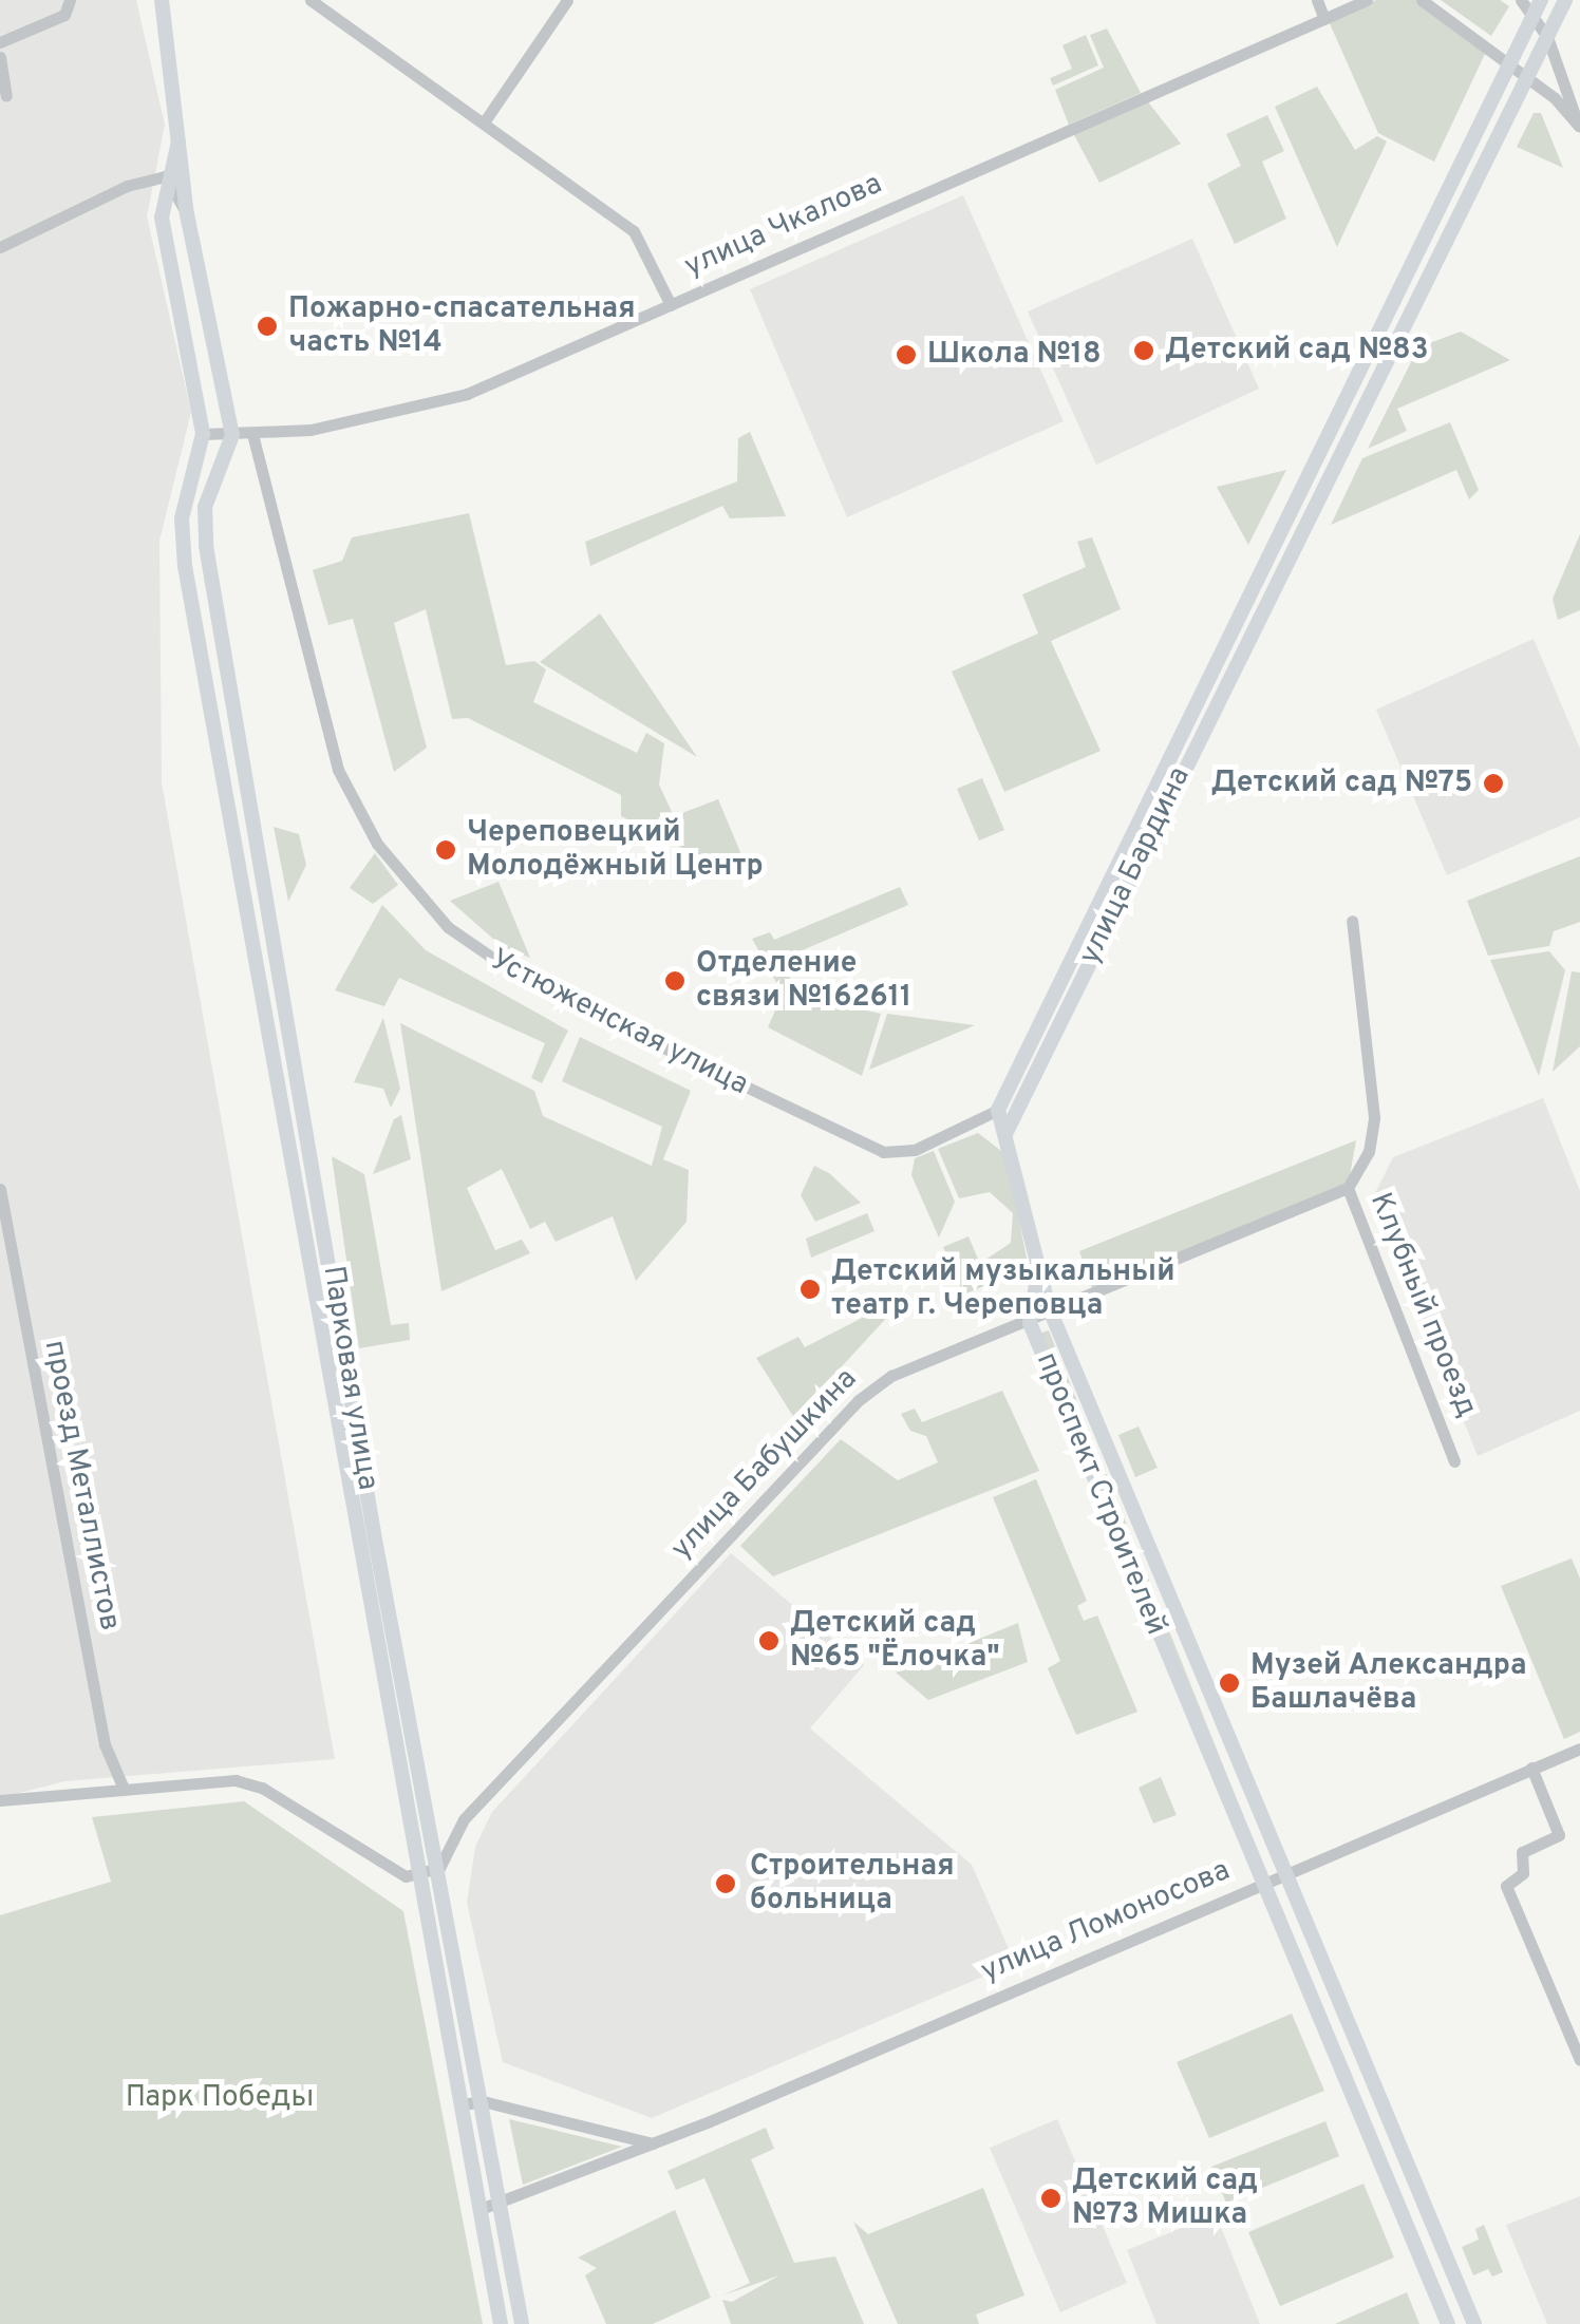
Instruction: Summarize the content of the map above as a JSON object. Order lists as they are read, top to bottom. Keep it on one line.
{"streets":{"main road":["улица Бардина","Парковая улица","проспект Строителей"],"street":["улица Чкалова","Устюженская улица","Клубный проезд","улица Бабушкина","проезд Металлистов","улица Ломоносова"]},"crossings":[["улица Чкалова","Устюженская улица"],["улица Чкалова","Парковая улица"],["улица Бардина","Устюженская улица"],["Клубный проезд","улица Бабушкина"],["Парковая улица","улица Бабушкина"],["Парковая улица","улица Ломоносова"],["улица Бабушкина","проспект Строителей"],["проспект Строителей","улица Ломоносова"]],"parks":["Парк Победы"],"places":["Пожарно-спасательная часть №14","Детский сад №83","Школа №18","Детский сад №75","Череповецкий Молодёжный Центр","Отделение связи №162611","Детский музыкальный театр г. Череповца","Детский сад №65 \"Ёлочка\"","Музей Александра Башлачёва","Строительная больница","Детский сад №73 Мишка"]}
